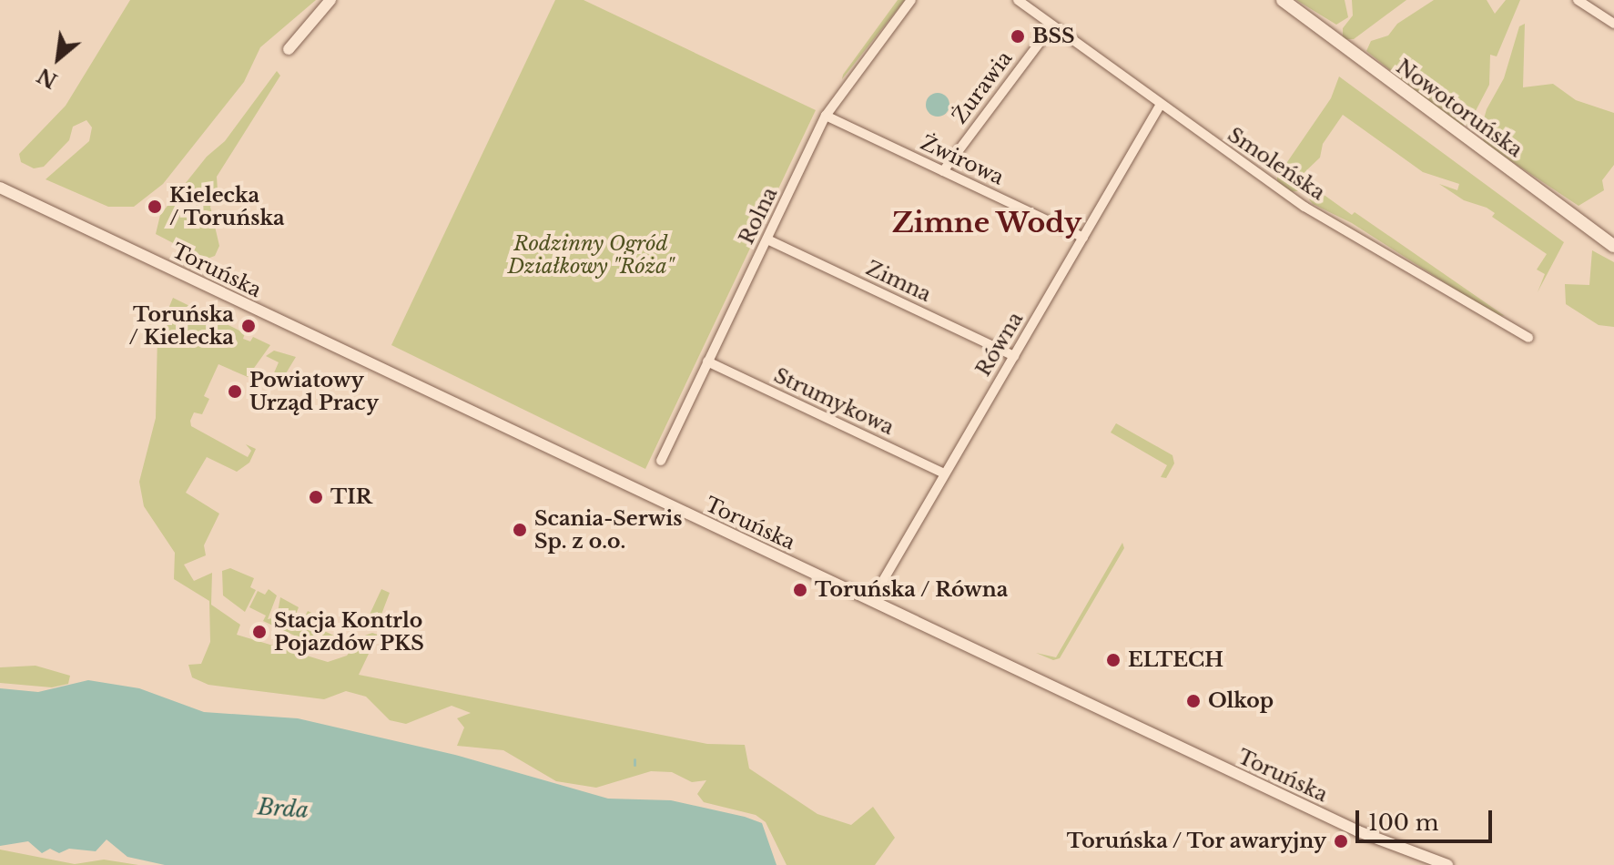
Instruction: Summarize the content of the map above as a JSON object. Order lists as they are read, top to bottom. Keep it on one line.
{"streets":{"main road":["Nowotoruńska"],"street":["Żurawia","Żwirowa","Smoleńska","Rolna","Toruńska","Zimna","Równa","Strumykowa"]},"crossings":[["Żurawia","Żwirowa"],["Żurawia","Smoleńska"],["Żwirowa","Rolna"],["Żwirowa","Równa"],["Smoleńska","Równa"],["Rolna","Zimna"],["Rolna","Strumykowa"],["Toruńska","Równa"],["Zimna","Równa"],["Równa","Strumykowa"]],"districts":["Zimne Wody"],"water":["Brda"],"parks":["Rodzinny Ogród Działkowy \"Róża\""],"places":["BSS","Kielecka / Toruńska","Toruńska / Kielecka","Powiatowy Urząd Pracy","TIR","Scania-Serwis Sp. z o.o.","Toruńska / Równa","Stacja Kontrlo Pojazdów PKS","ELTECH","Olkop","Toruńska / Tor awaryjny"],"scale_bar":"100 m","north":"bottom left"}
